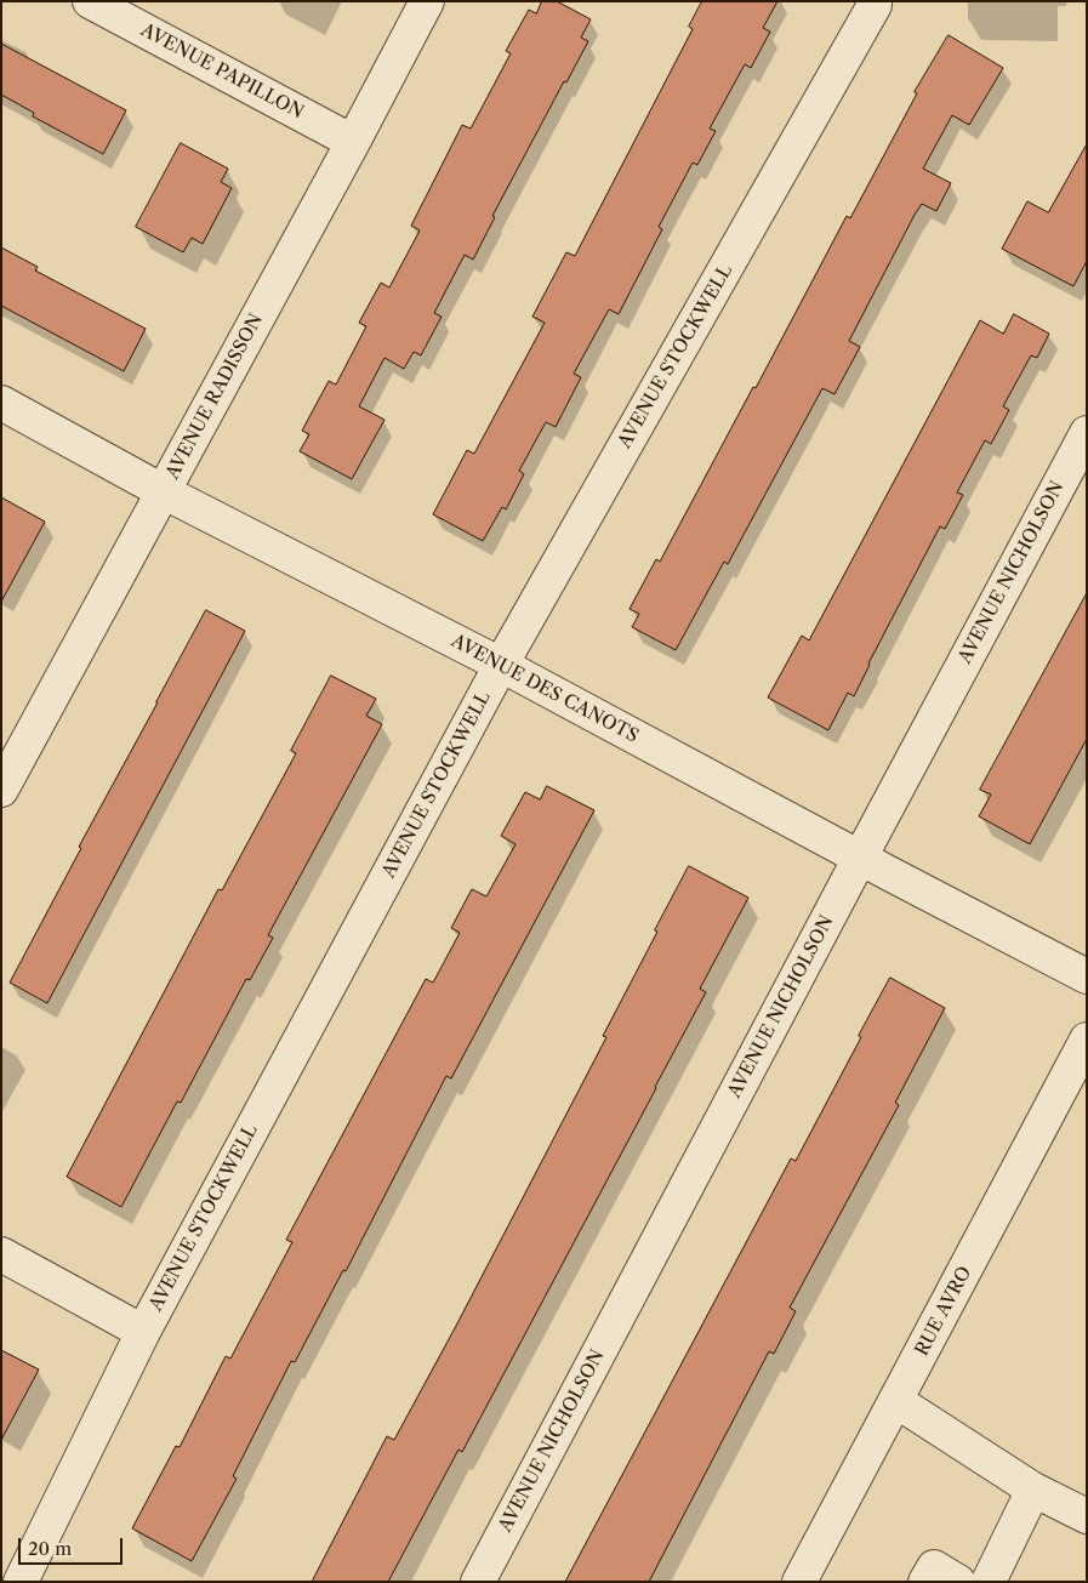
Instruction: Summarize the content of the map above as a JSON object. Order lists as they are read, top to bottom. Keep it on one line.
{"streets":{"street":["AVENUE PAPILLON","AVENUE STOCKWELL","AVENUE RADISSON","AVENUE NICHOLSON","AVENUE DES CANOTS","RUE AVRO"]},"crossings":[["AVENUE PAPILLON","AVENUE RADISSON"],["AVENUE STOCKWELL","AVENUE DES CANOTS"],["AVENUE RADISSON","AVENUE DES CANOTS"],["AVENUE NICHOLSON","AVENUE DES CANOTS"]],"scale_bar":"20 m"}
